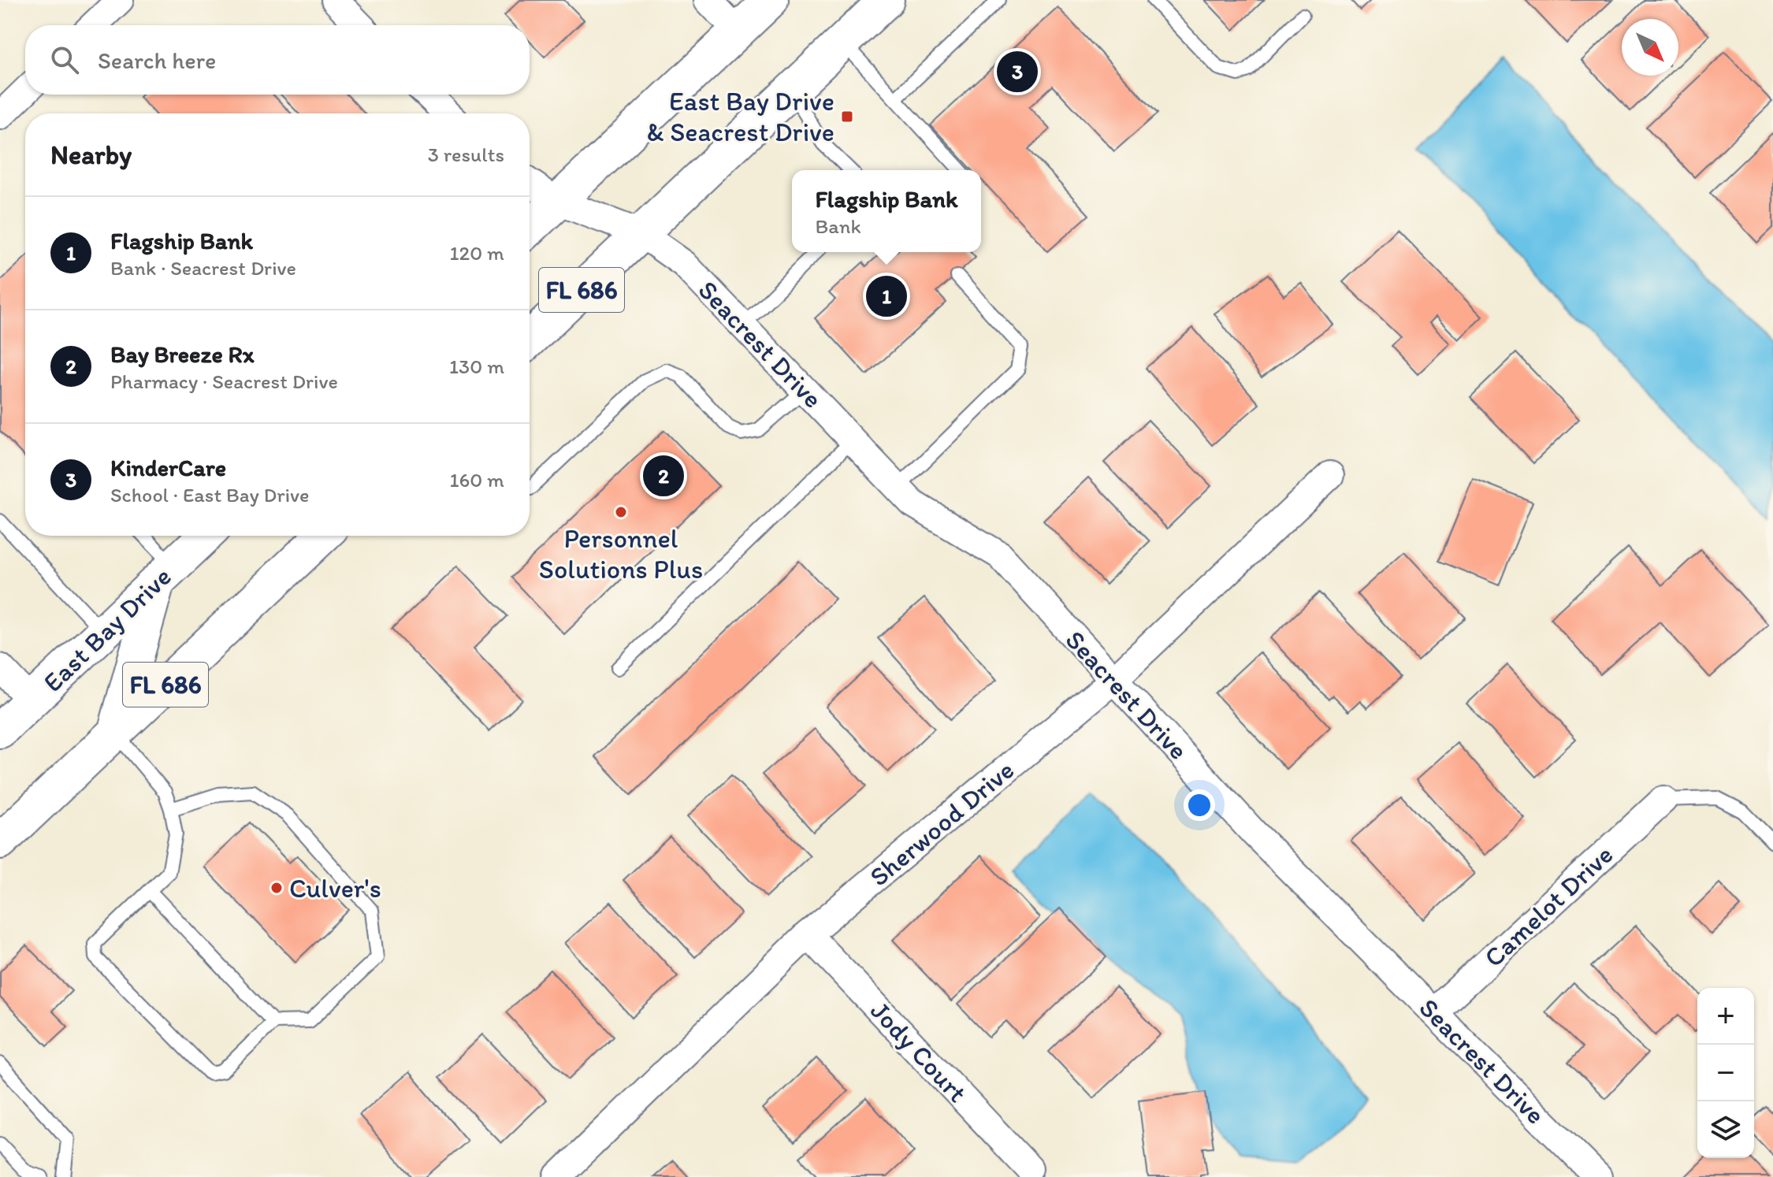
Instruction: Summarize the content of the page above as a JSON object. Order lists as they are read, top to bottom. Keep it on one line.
{"streets":{"main road":["FL 686","East Bay Drive"],"street":["Seacrest Drive","Sherwood Drive","Camelot Drive","Jody Court"]},"crossings":[["FL 686","Seacrest Drive"],["Seacrest Drive","Sherwood Drive"],["Seacrest Drive","Camelot Drive"],["Sherwood Drive","Jody Court"]],"places":{"transit":["East Bay Drive & Seacrest Drive"],"other":["Personnel Solutions Plus","Culver's"]},"north":"bottom right","page":{"search":"Search here","pins":["3","1","2"],"heading":["Nearby","3 results"],"popup":["Flagship Bank","Bank"],"list":[{"mark":"1","name":"Flagship Bank","note":"Bank · Seacrest Drive","value":"120 m"},{"mark":"2","name":"Bay Breeze Rx","note":"Pharmacy · Seacrest Drive","value":"130 m"},{"mark":"3","name":"KinderCare","note":"School · East Bay Drive","value":"160 m"}],"map_buttons":["+","−"]}}
